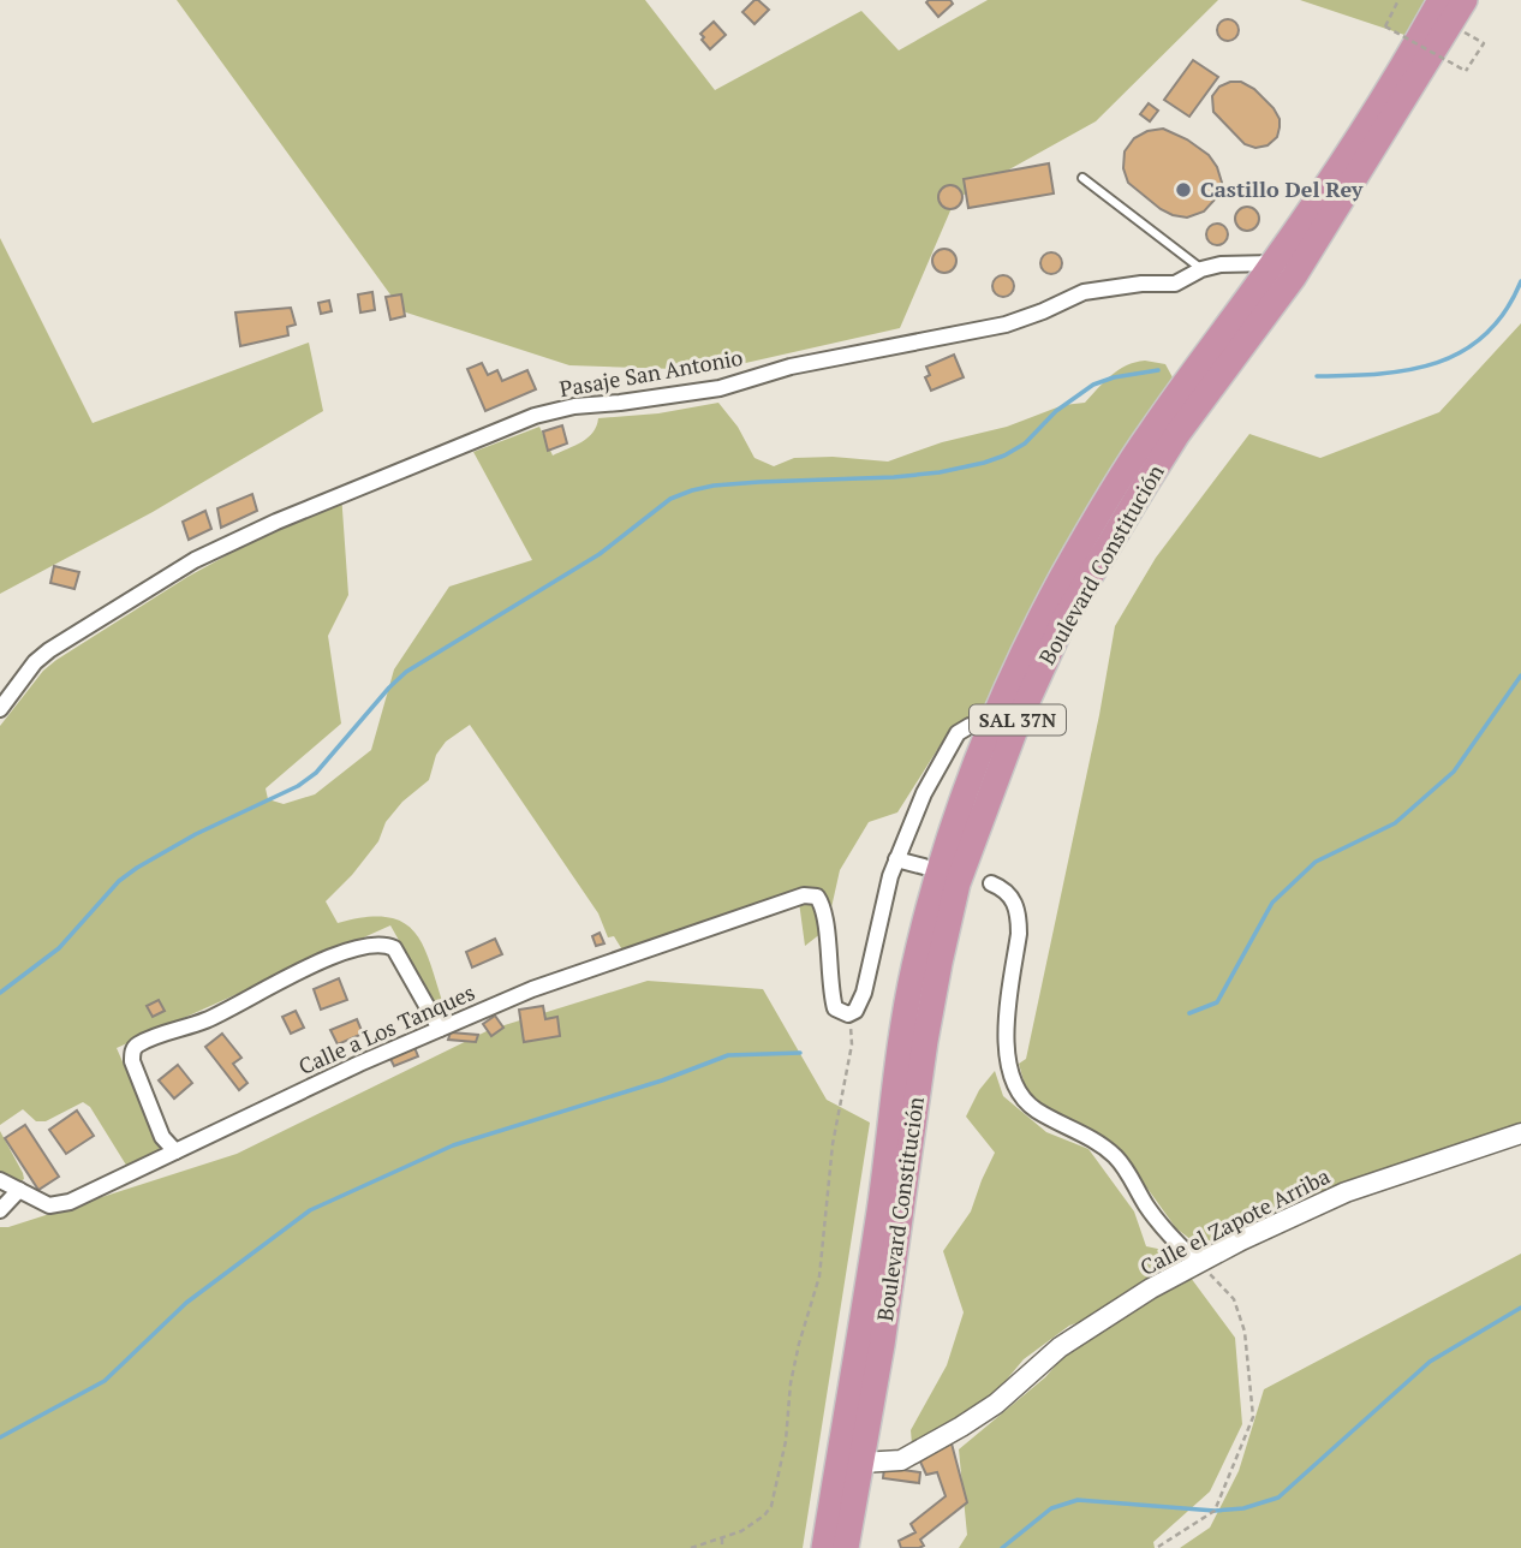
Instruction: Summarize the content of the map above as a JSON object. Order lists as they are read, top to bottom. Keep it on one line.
{"streets":{"highway":["Boulevard Constitución","SAL 37N"],"street":["Pasaje San Antonio","Calle a Los Tanques","Calle el Zapote Arriba"]},"crossings":[["Pasaje San Antonio","Boulevard Constitución"],["Boulevard Constitución","Calle el Zapote Arriba"]],"places":["Castillo Del Rey"]}
